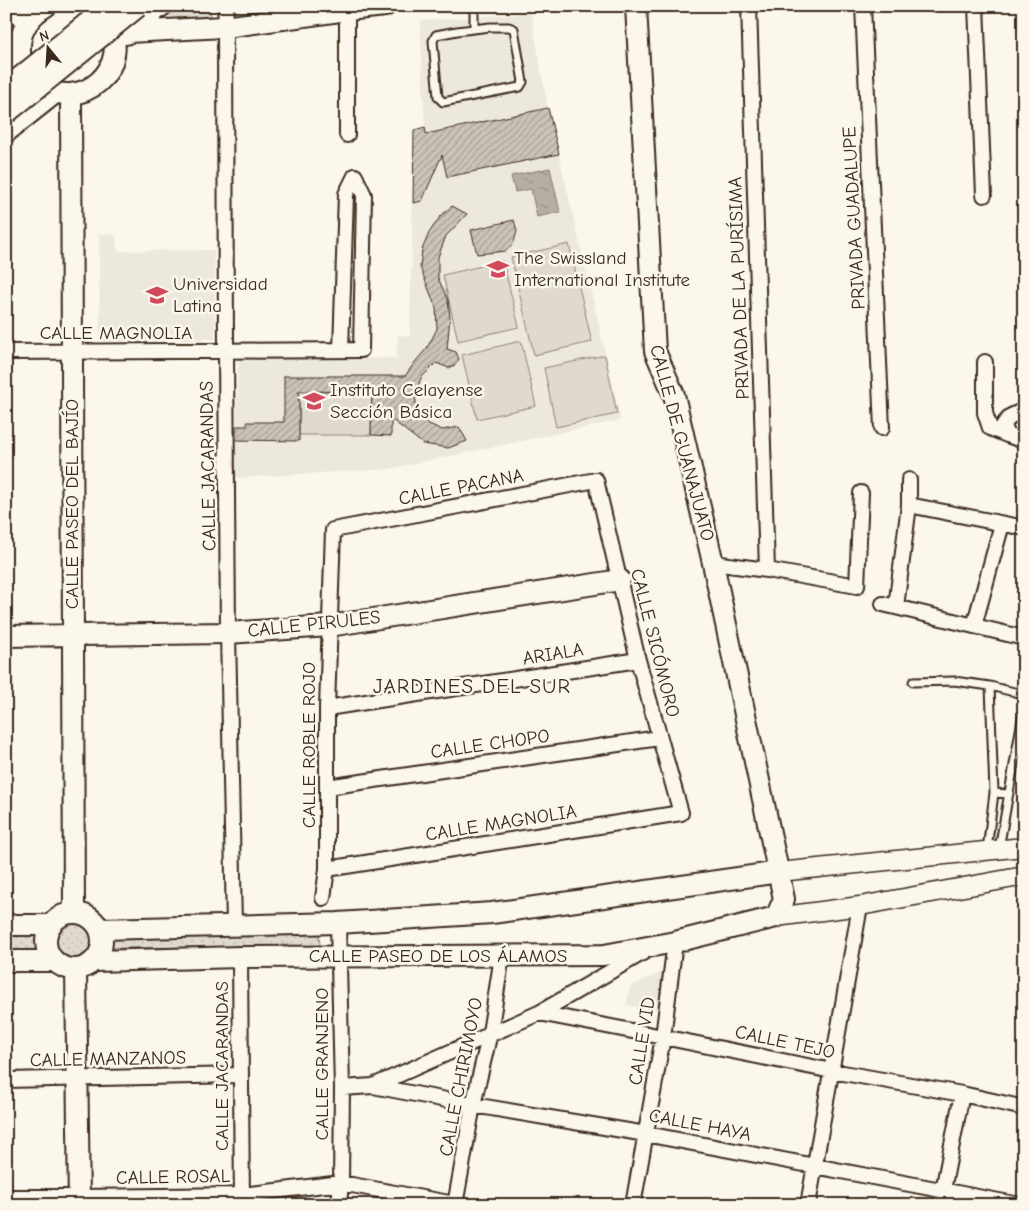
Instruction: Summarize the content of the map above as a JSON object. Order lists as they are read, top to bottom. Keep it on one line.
{"streets":{"main road":["CALLE DE GUANAJUATO","CALLE PASEO DEL BAJÍO","CALLE PIRULES","CALLE PASEO DE LOS ÁLAMOS"],"street":["PRIVADA GUADALUPE","PRIVADA DE LA PURÍSIMA","CALLE MAGNOLIA","CALLE JACARANDAS","CALLE PACANA","CALLE SICÓMORO","ARIALA","CALLE CHOPO","CALLE ROBLE ROJO","CALLE VID","CALLE TEJO","CALLE MANZANOS","CALLE GRANJENO","CALLE CHIRIMOYO","CALLE HAYA","CALLE ROSAL"]},"crossings":[["CALLE MAGNOLIA","CALLE JACARANDAS"],["CALLE MAGNOLIA","CALLE PASEO DEL BAJÍO"],["CALLE MAGNOLIA","CALLE SICÓMORO"],["CALLE MAGNOLIA","CALLE ROBLE ROJO"],["CALLE DE GUANAJUATO","CALLE PASEO DE LOS ÁLAMOS"],["CALLE JACARANDAS","CALLE PIRULES"],["CALLE JACARANDAS","CALLE PASEO DE LOS ÁLAMOS"],["CALLE JACARANDAS","CALLE MANZANOS"],["CALLE JACARANDAS","CALLE ROSAL"],["CALLE PACANA","CALLE SICÓMORO"],["CALLE PACANA","CALLE ROBLE ROJO"],["CALLE PASEO DEL BAJÍO","CALLE PIRULES"],["CALLE PASEO DEL BAJÍO","CALLE PASEO DE LOS ÁLAMOS"],["CALLE PIRULES","CALLE SICÓMORO"],["CALLE PIRULES","CALLE ROBLE ROJO"],["CALLE SICÓMORO","ARIALA"],["CALLE SICÓMORO","CALLE CHOPO"],["ARIALA","CALLE ROBLE ROJO"],["CALLE CHOPO","CALLE ROBLE ROJO"],["CALLE PASEO DE LOS ÁLAMOS","CALLE VID"],["CALLE PASEO DE LOS ÁLAMOS","CALLE GRANJENO"],["CALLE PASEO DE LOS ÁLAMOS","CALLE CHIRIMOYO"],["CALLE VID","CALLE TEJO"],["CALLE VID","CALLE HAYA"],["CALLE GRANJENO","CALLE ROSAL"],["CALLE CHIRIMOYO","CALLE HAYA"],["CALLE CHIRIMOYO","CALLE ROSAL"]],"districts":["JARDINES DEL SUR"],"places":{"school or university":["The Swissland International Institute","Universidad Latina","Instituto Celayense Sección Básica"]},"north":"top"}
